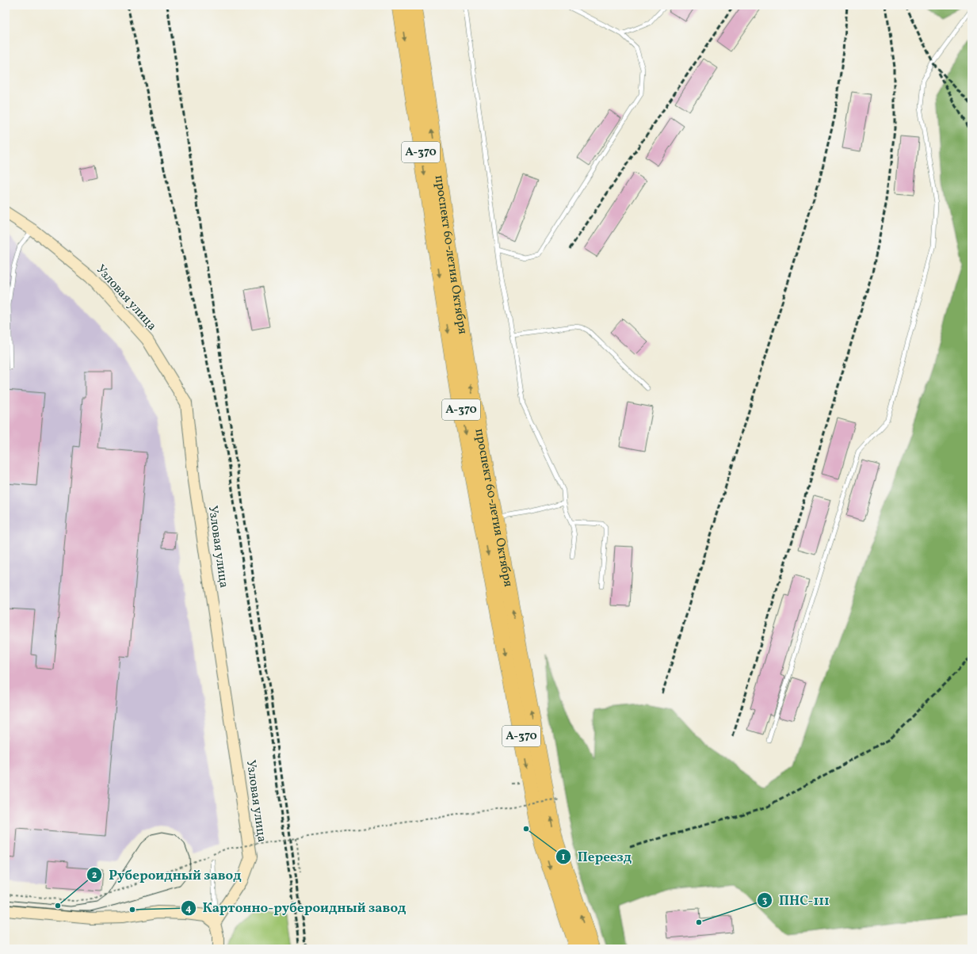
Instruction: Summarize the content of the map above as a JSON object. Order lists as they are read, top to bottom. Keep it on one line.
{"streets":{"highway":["А-370","проспект 60-летия Октября"],"street":["Узловая улица"]},"places":["Переезд","Рубероидный завод","Картонно-рубероидный завод","ПНС-111"]}
